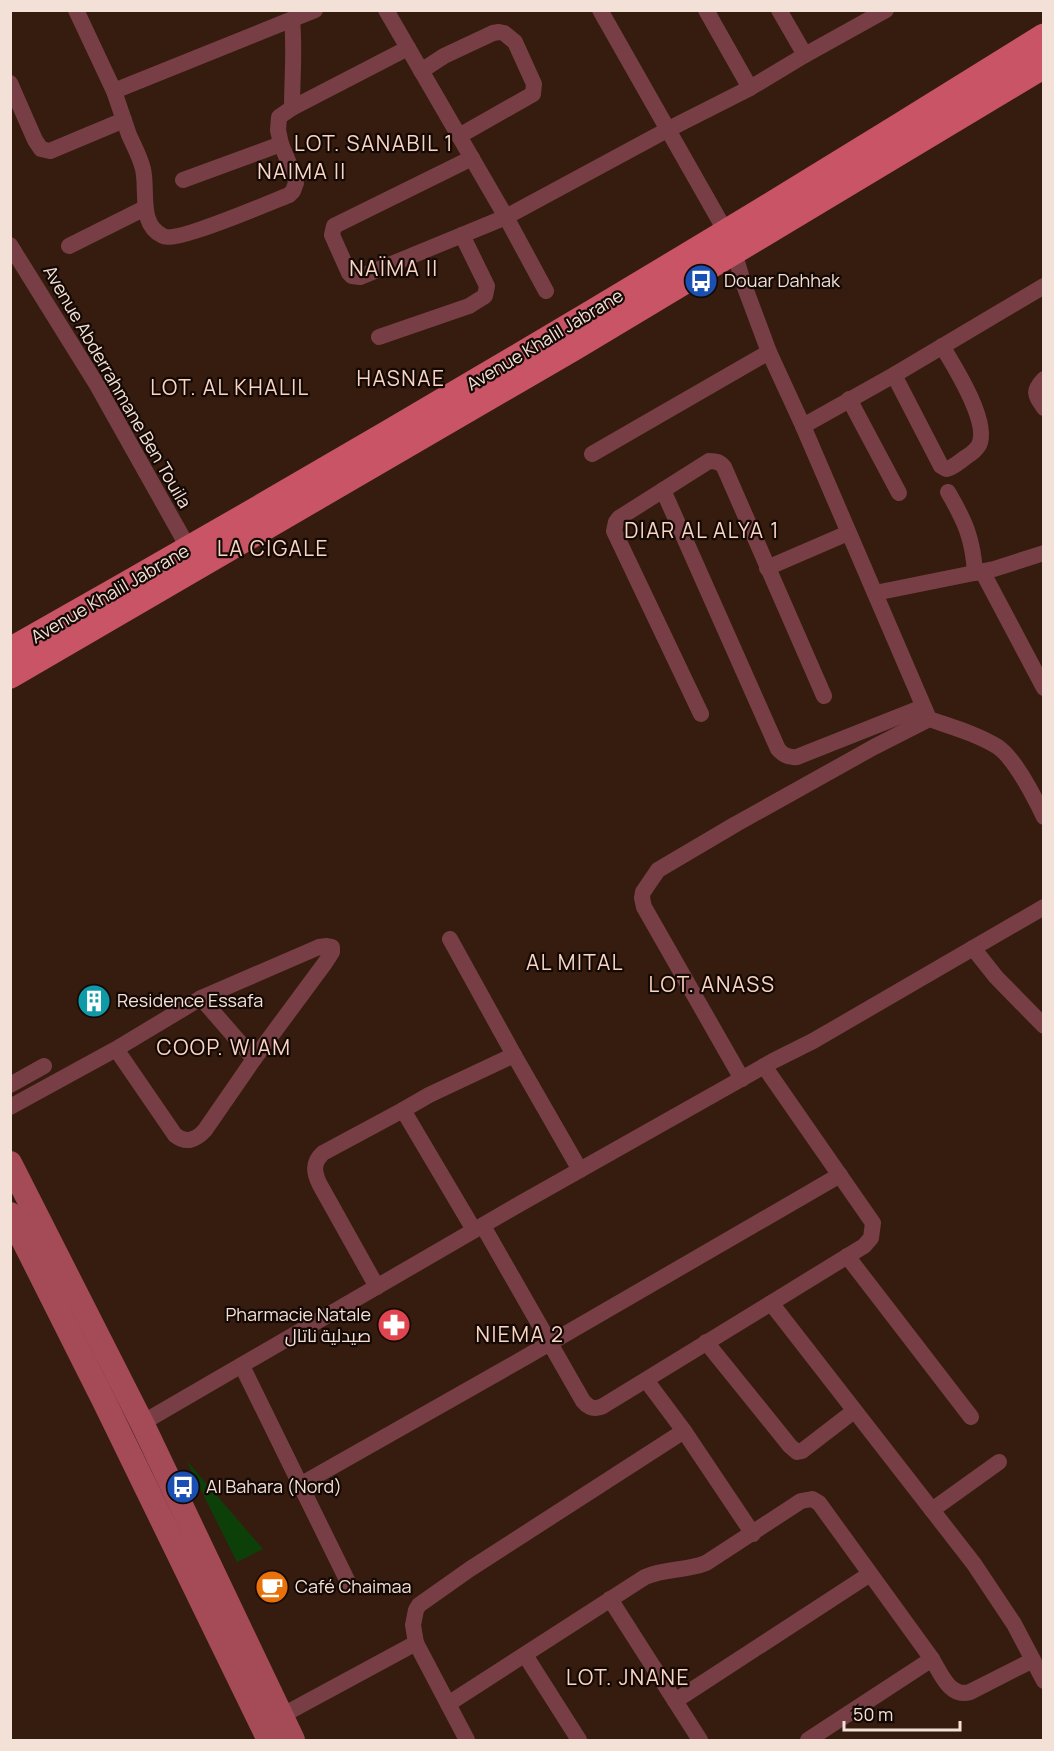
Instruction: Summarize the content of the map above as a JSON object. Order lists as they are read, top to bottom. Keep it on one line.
{"streets":{"main road":["Avenue Khalil Jabrane"],"street":["Avenue Abderrahmane Ben Touila"]},"crossings":[["Avenue Khalil Jabrane","Avenue Abderrahmane Ben Touila"]],"districts":["LOT. SANABIL 1","NAIMA II","NAÏMA II","HASNAE","LOT. AL KHALIL","DIAR AL ALYA 1","LA CIGALE","AL MITAL","LOT. ANASS","COOP. WIAM","NIEMA 2","LOT. JNANE"],"places":{"bus stop":["Douar Dahhak","Al Bahara (Nord)"],"building":["Residence Essafa"],"pharmacy":["Pharmacie Natale صيدلية ناتال"],"cafe":["Café Chaimaa"]},"scale_bar":"50 m"}
